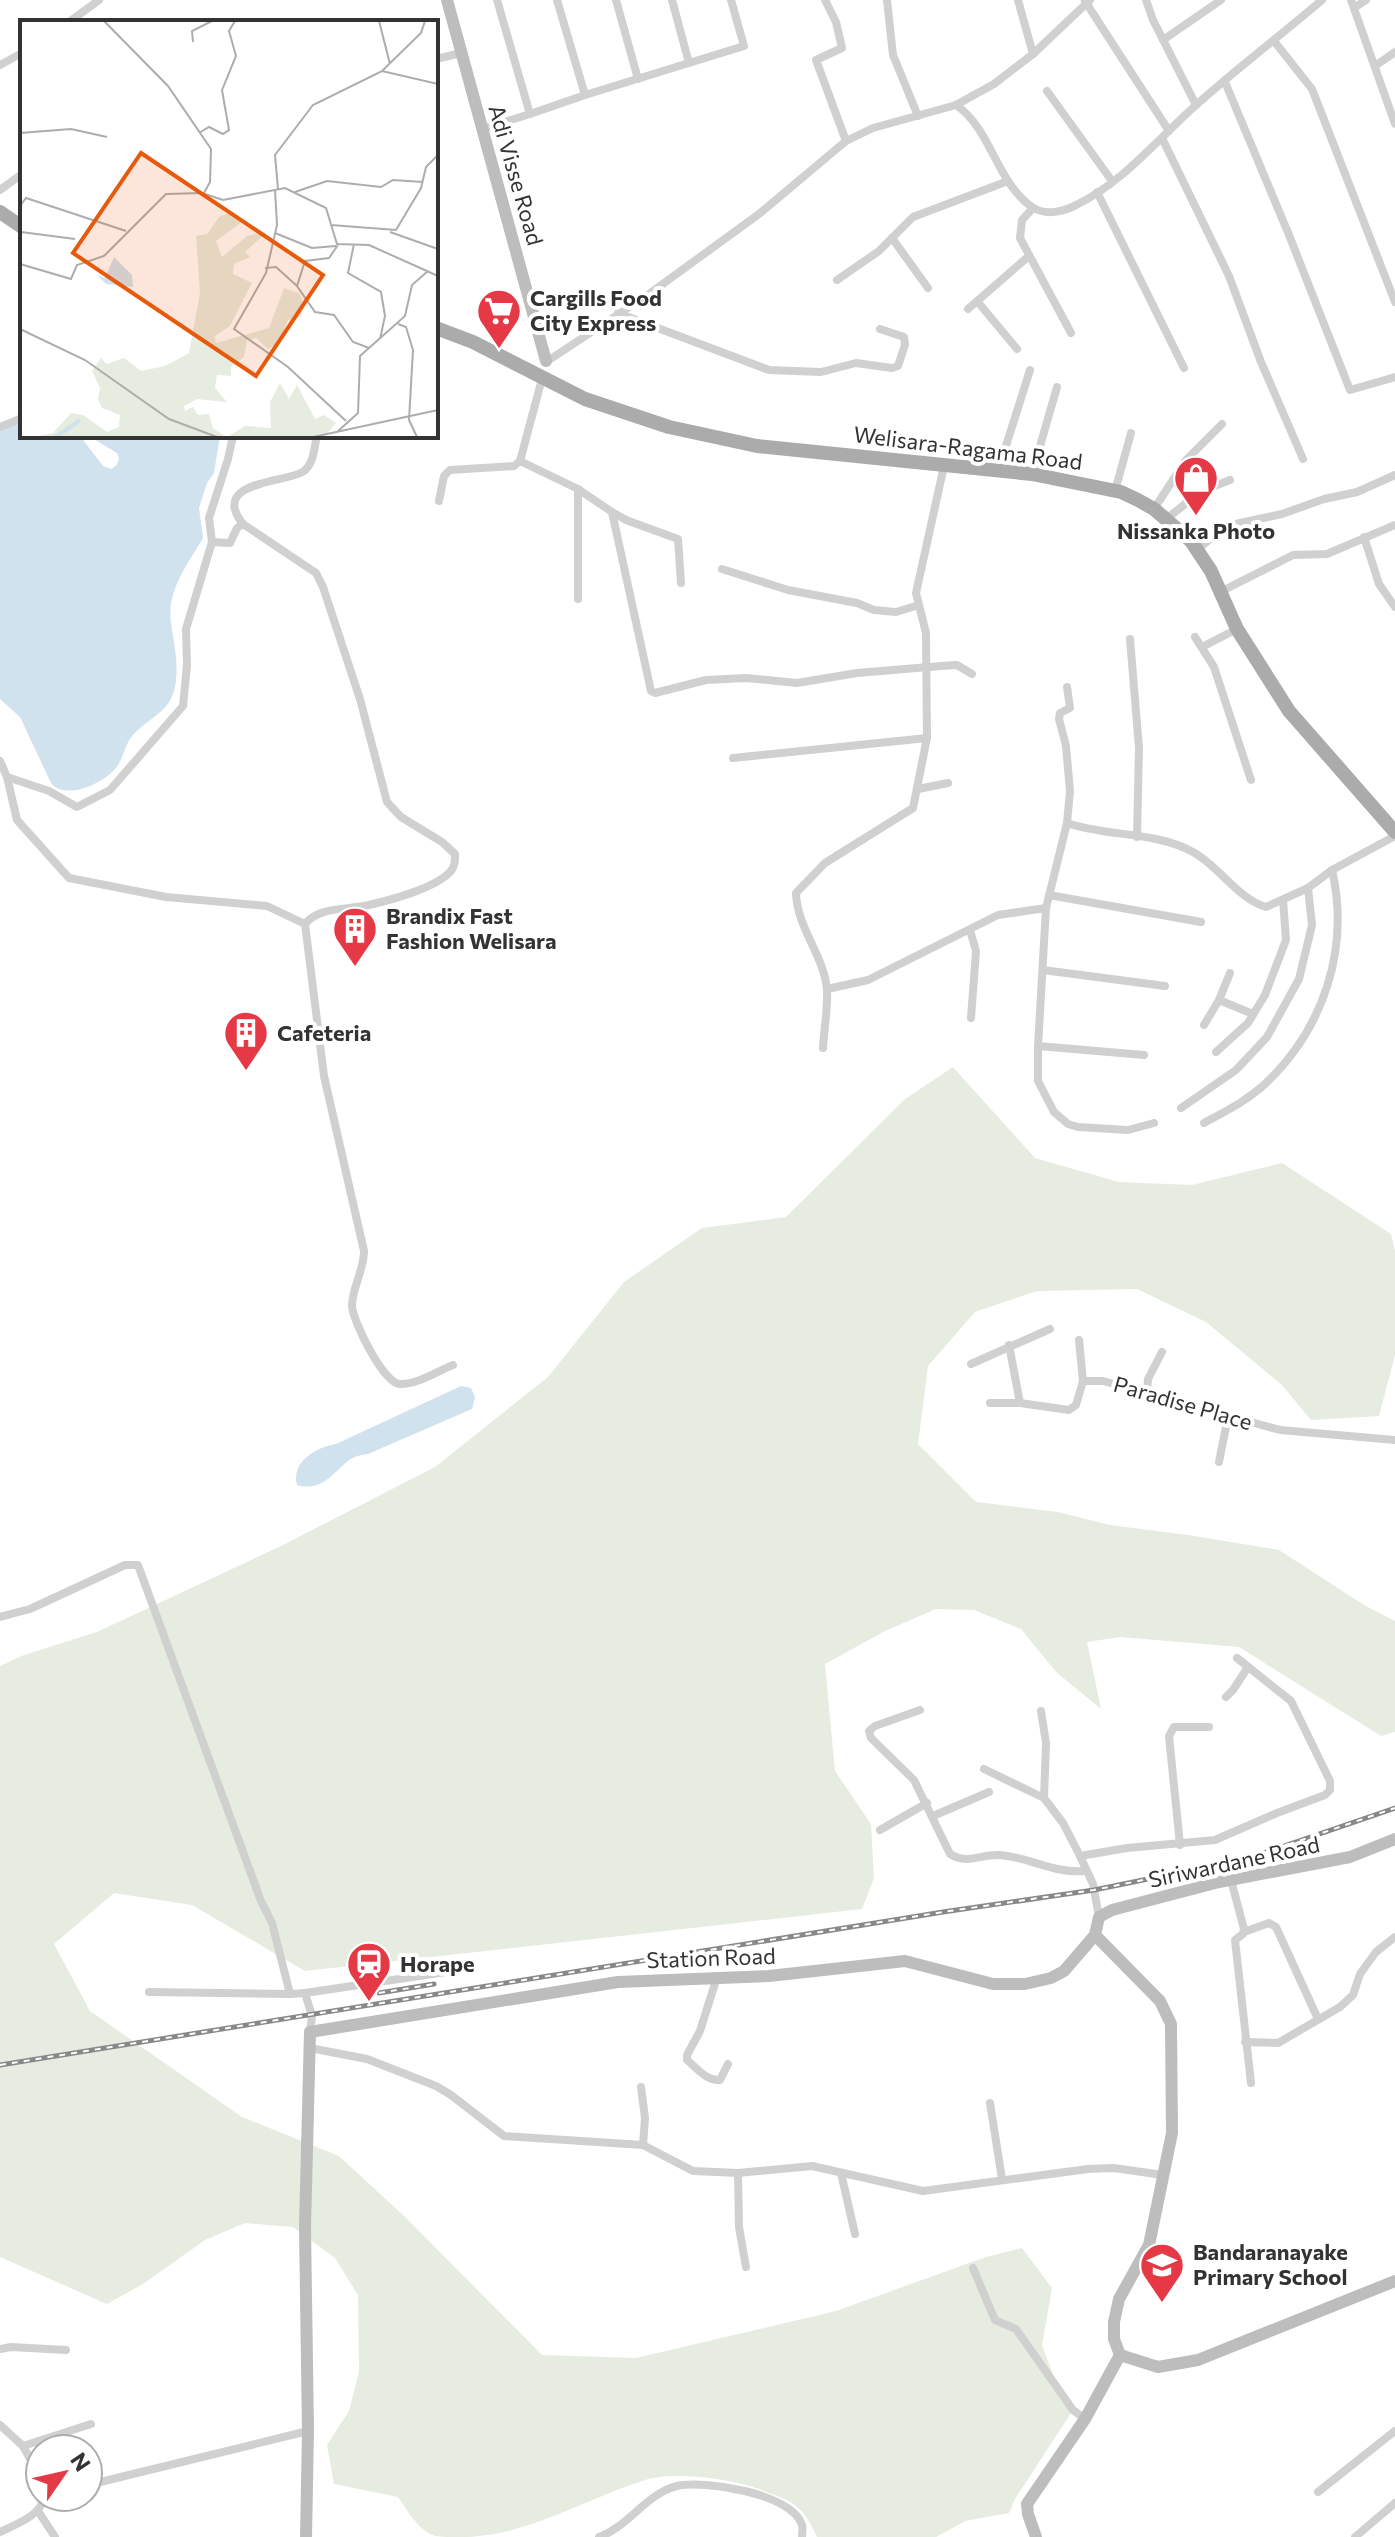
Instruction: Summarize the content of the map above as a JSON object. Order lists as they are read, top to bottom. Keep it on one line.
{"streets":{"main road":["Welisara-Ragama Road"],"street":["Adi Visse Road","Paradise Place","Siriwardane Road","Station Road"]},"places":{"supermarket":["Cargills Food City Express"],"shop":["Nissanka Photo"],"building":["Brandix Fast Fashion Welisara","Cafeteria"],"station":["Horape"],"school or university":["Bandaranayake Primary School"]},"north":"top right"}
